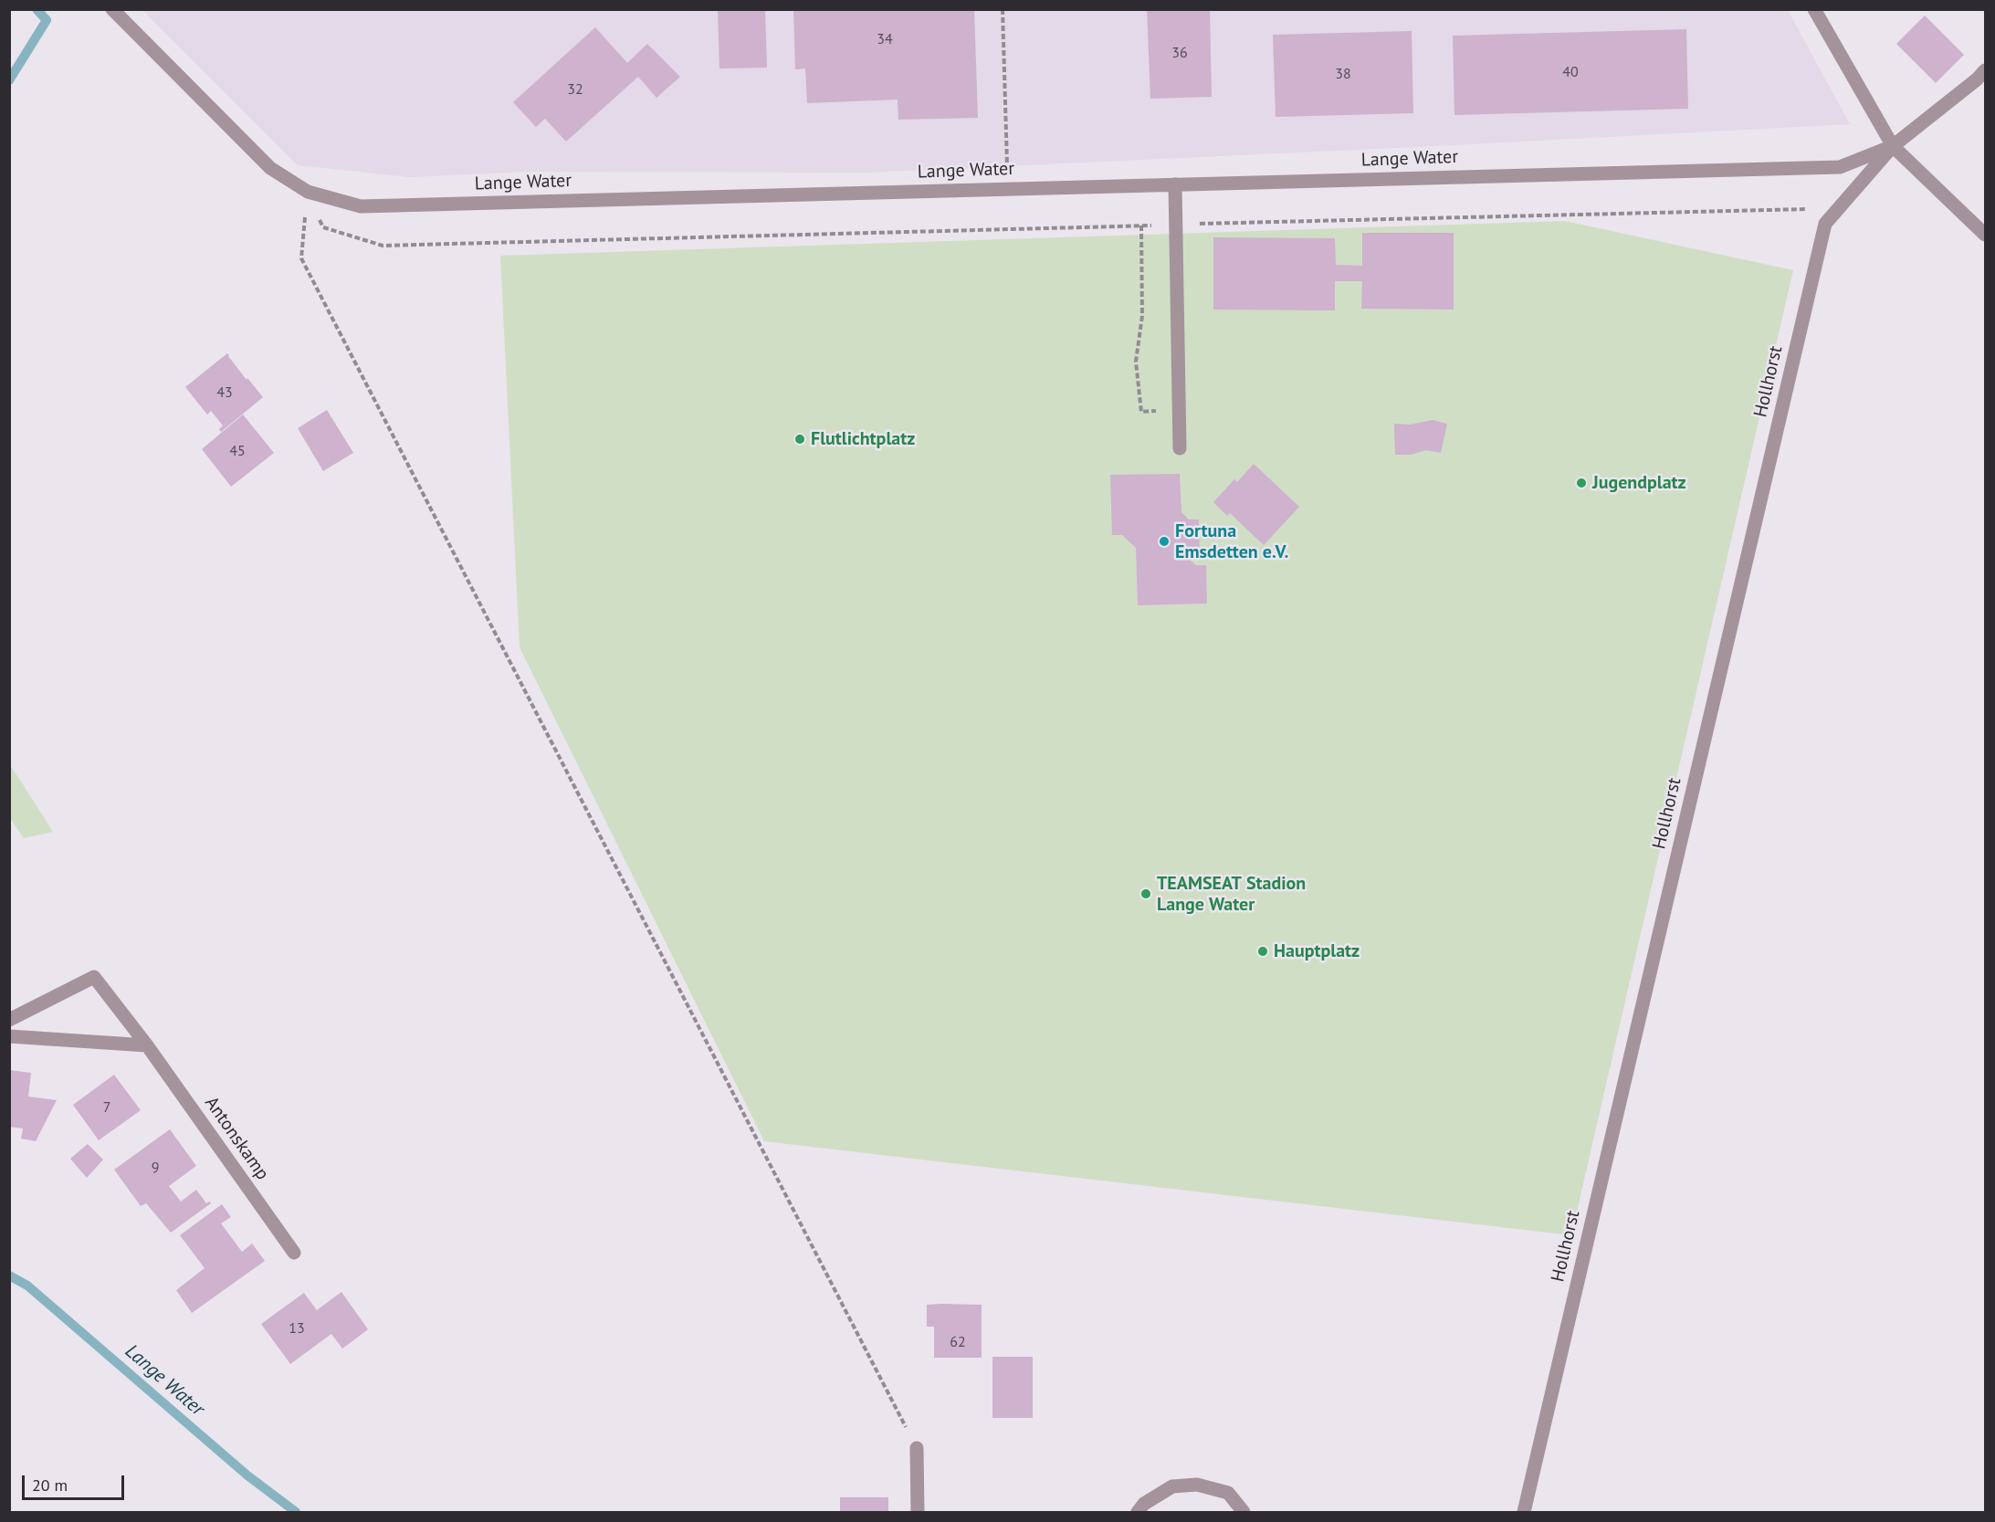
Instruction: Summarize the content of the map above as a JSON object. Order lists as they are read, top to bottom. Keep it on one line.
{"streets":{"street":["Lange Water","Hollhorst","Antonskamp"]},"crossings":[["Lange Water","Hollhorst"]],"water":["Lange Water"],"places":["Flutlichtplatz","Jugendplatz","Fortuna Emsdetten e.V.","TEAMSEAT Stadion Lange Water","Hauptplatz"],"house_numbers":["34","36","40","38","32","43","45","7","9","13","62"],"scale_bar":"20 m"}
